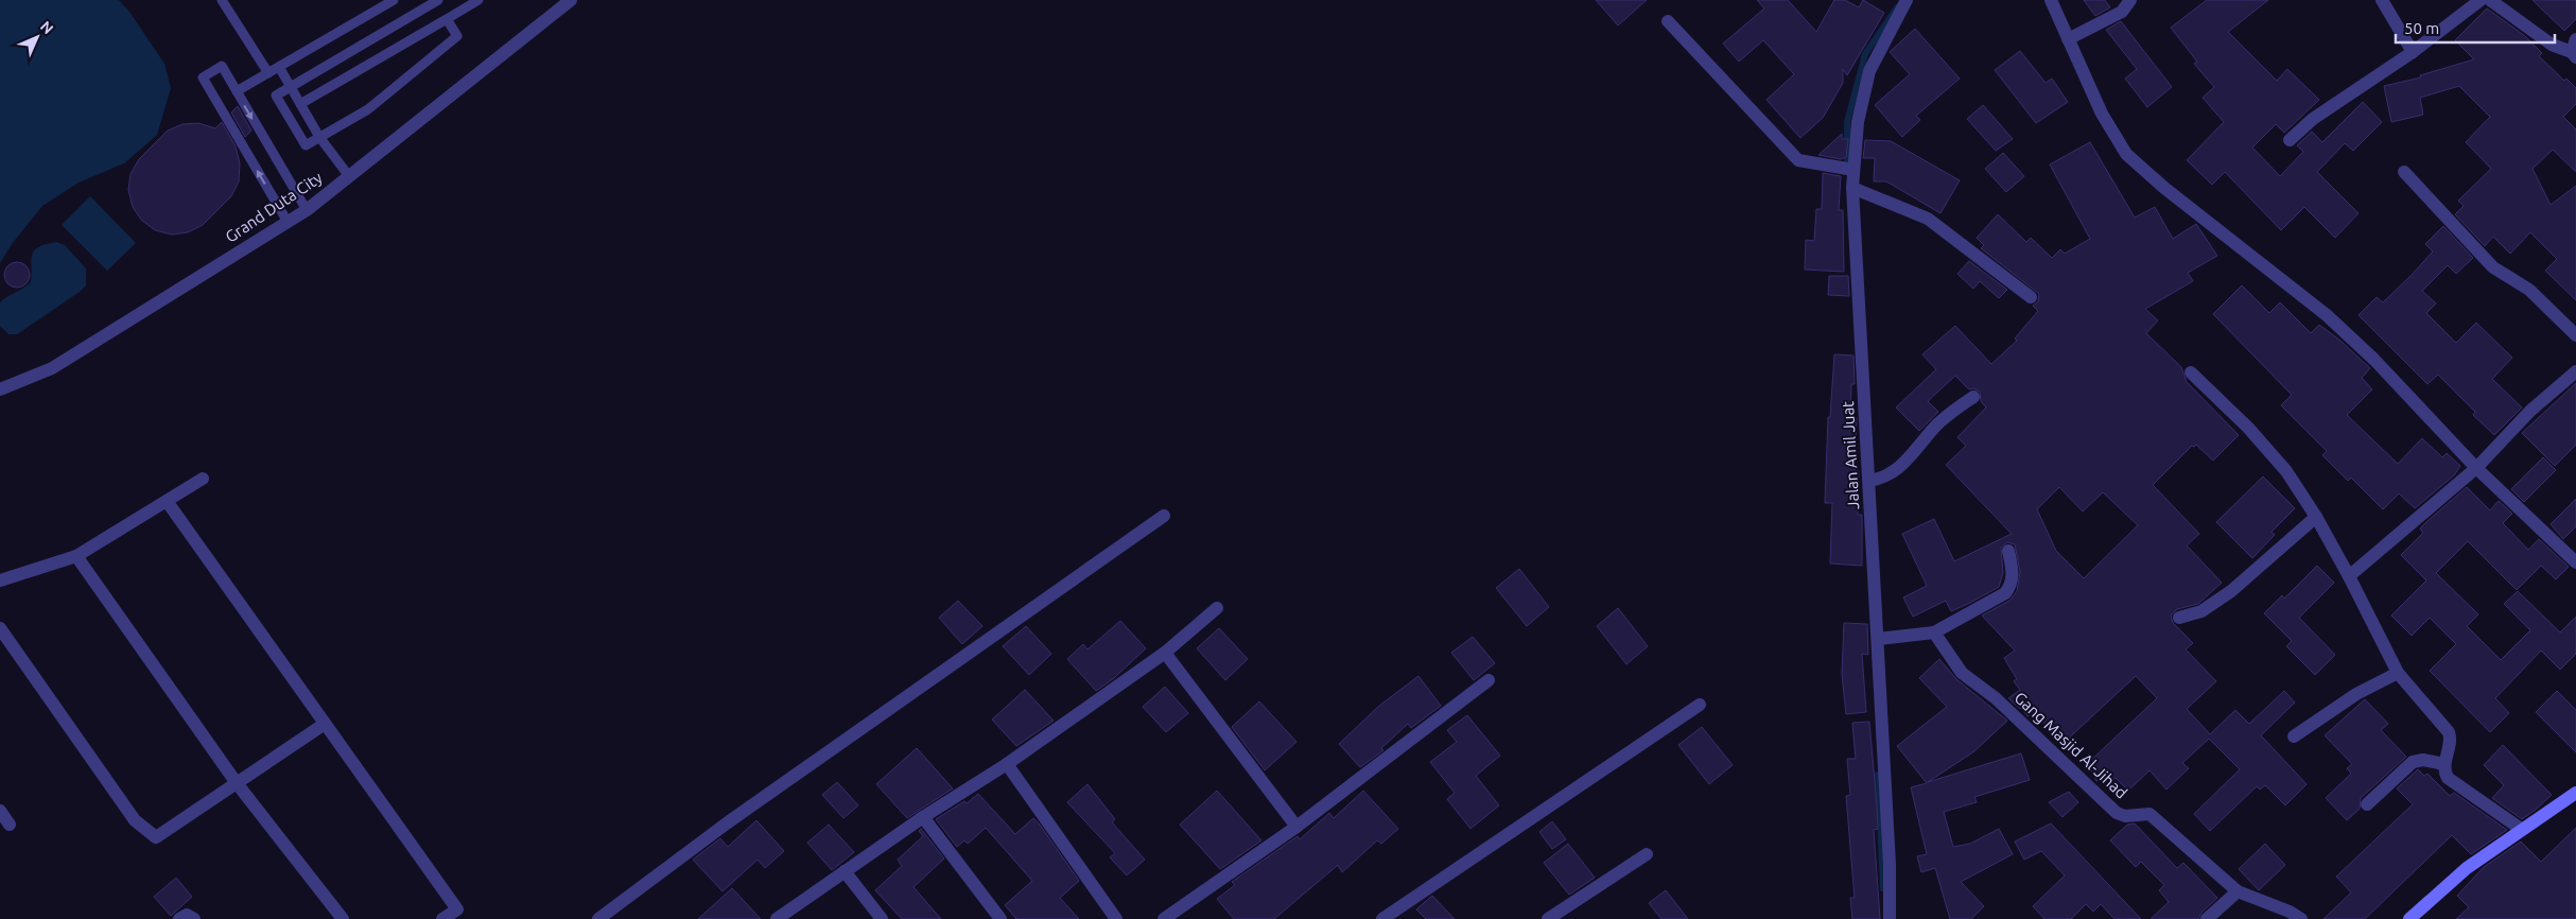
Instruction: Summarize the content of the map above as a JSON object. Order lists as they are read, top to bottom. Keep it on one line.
{"streets":{"street":["Grand Duta City","Jalan Amil Juat","Gang Masjid Al-Jihad"]},"scale_bar":"50 m","north":"top right"}
